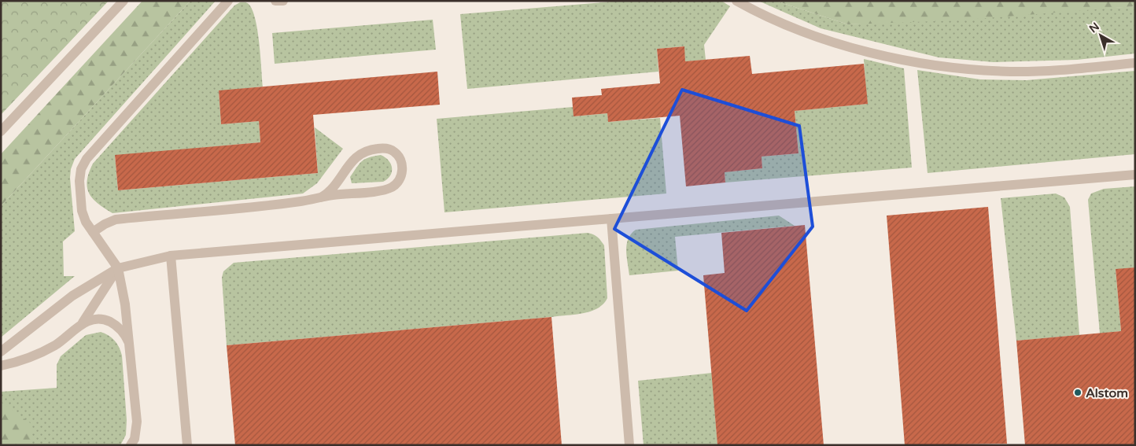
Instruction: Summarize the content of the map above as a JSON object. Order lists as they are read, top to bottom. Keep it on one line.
{"places":["Alstom"],"north":"top left"}
